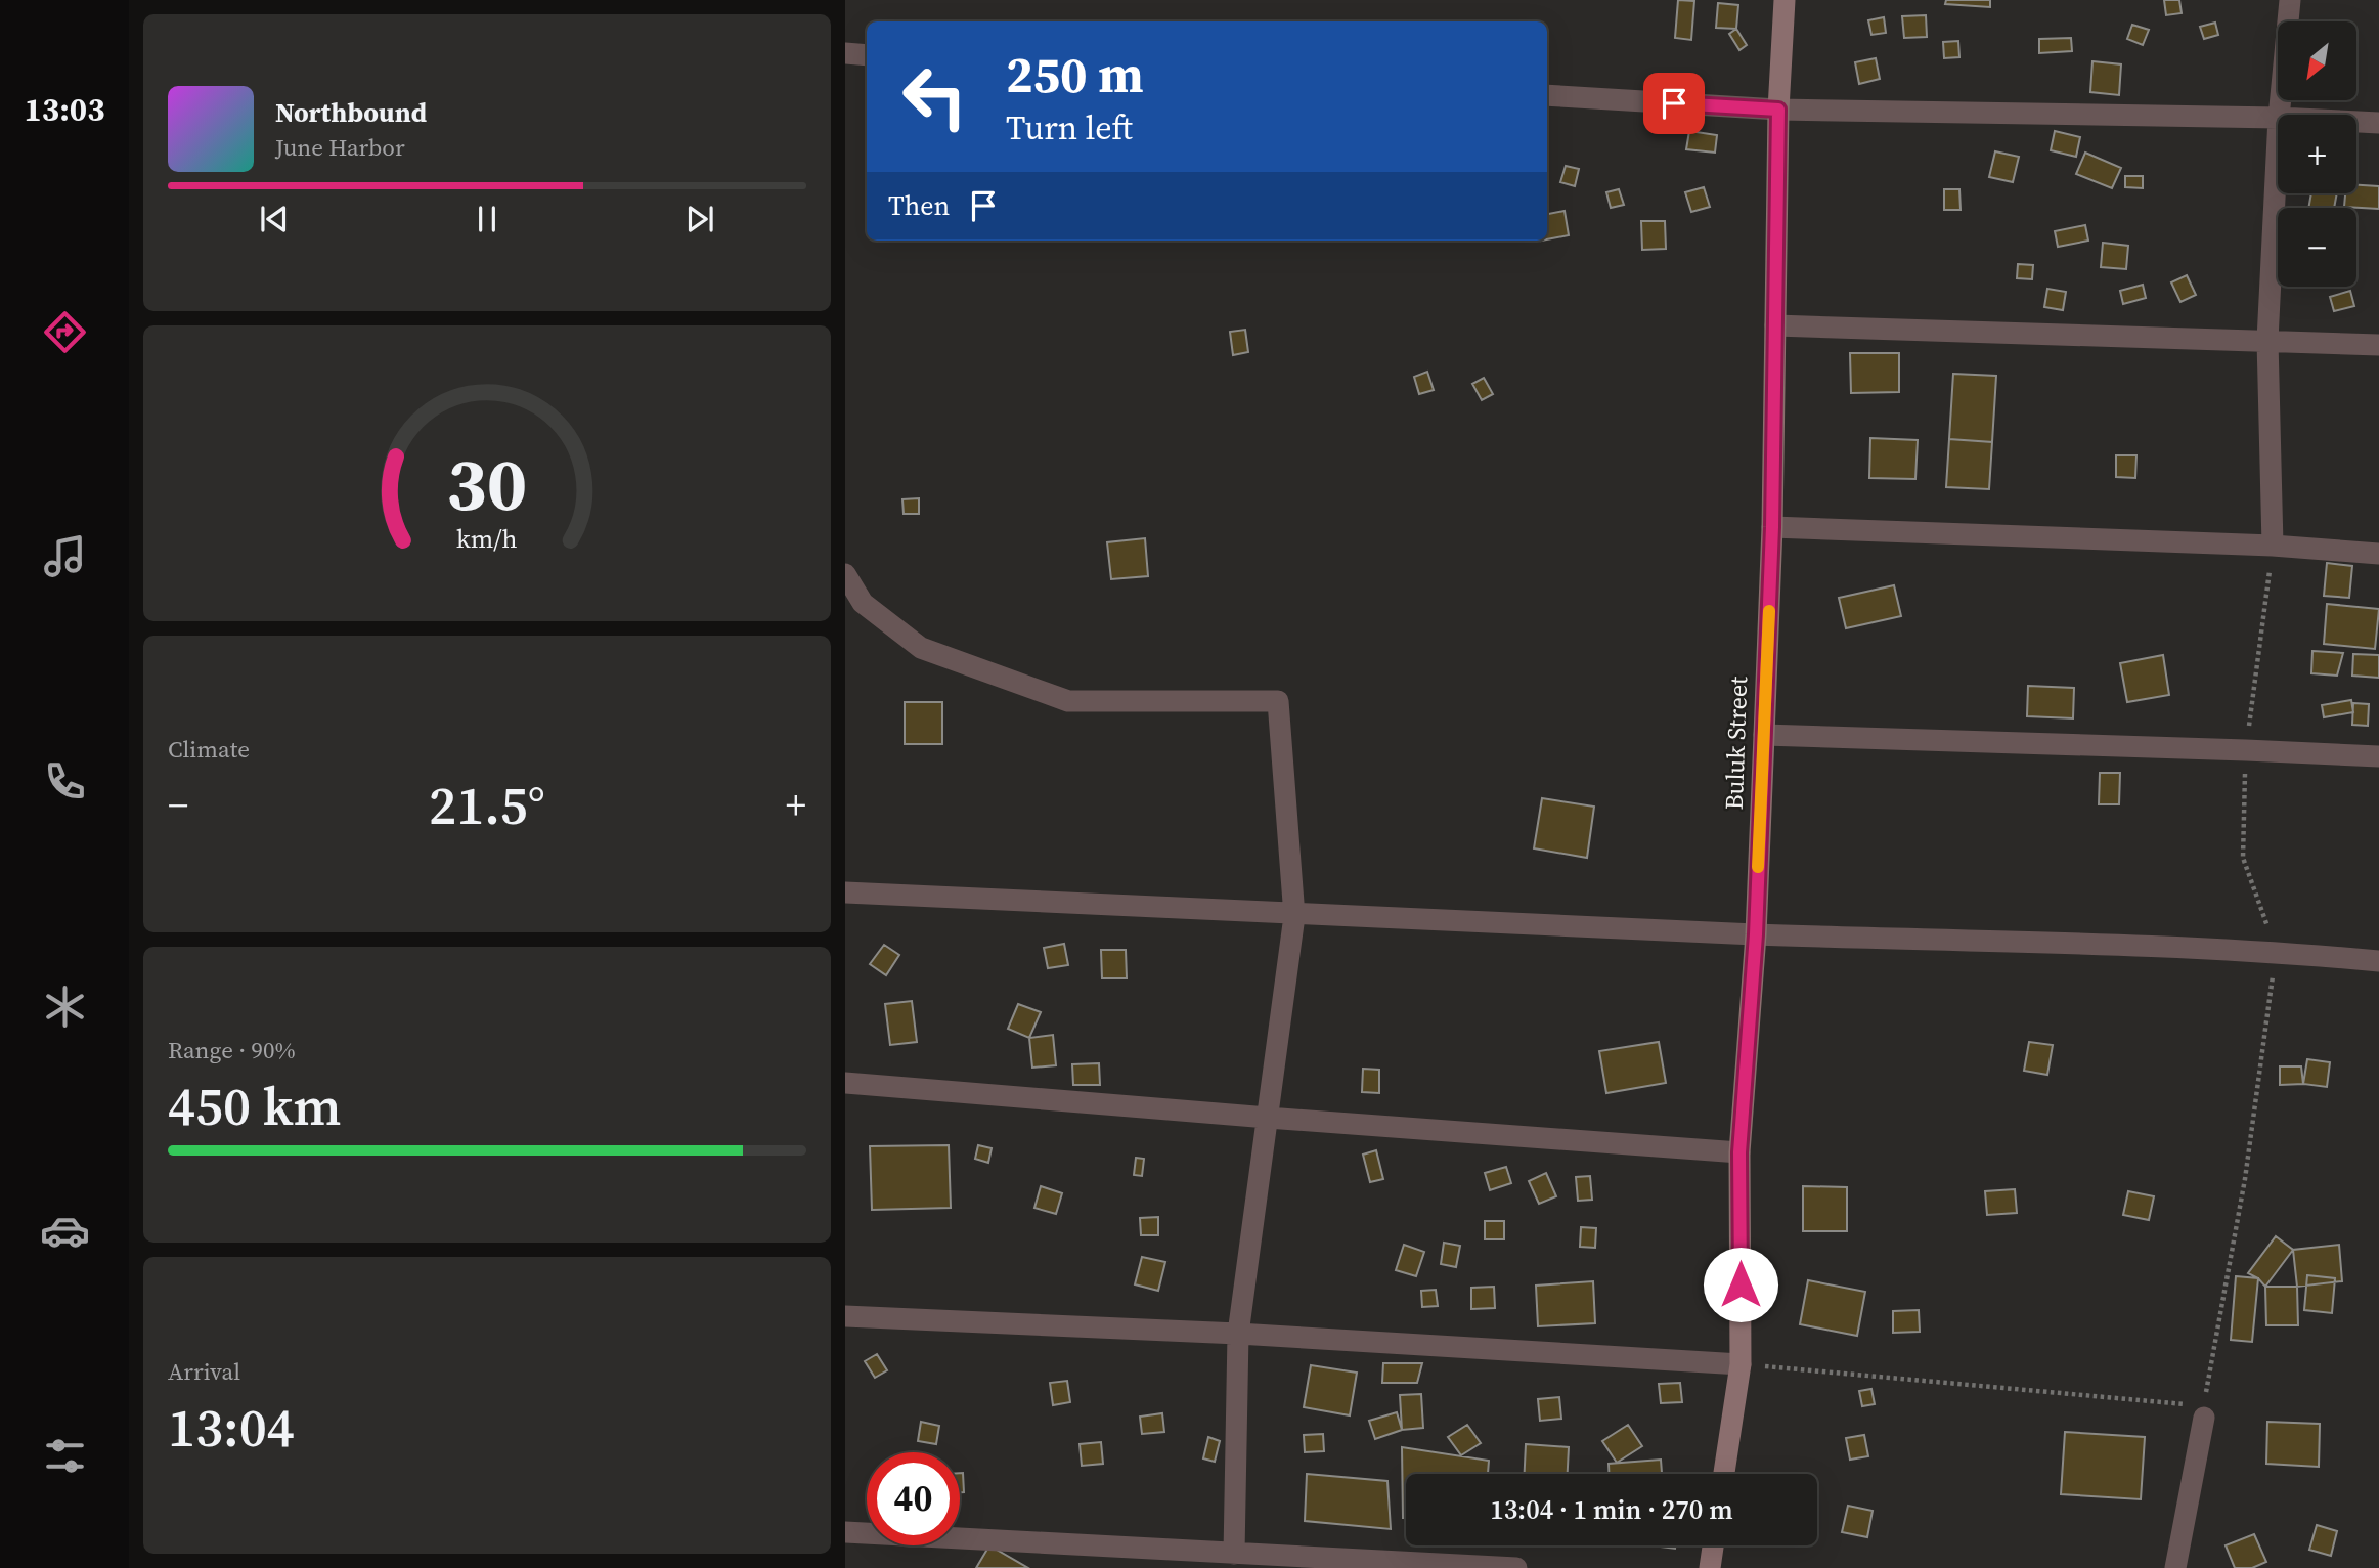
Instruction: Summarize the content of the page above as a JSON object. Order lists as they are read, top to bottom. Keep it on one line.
{"streets":{"street":["Buluk Street"]},"north":"bottom left","page":{"tabs":"13:03","map_buttons":["+","−"],"turn":["250 m","Turn left"],"song":["Northbound","June Harbor"],"then":"Then","tile":["Climate",["Range · 90%","450 km"],["Arrival","13:04"]],"heat":["−","21.5°","+"],"limit":"40","trip":"13:04 · 1 min · 270 m","gauge":["30","km/h"]}}
